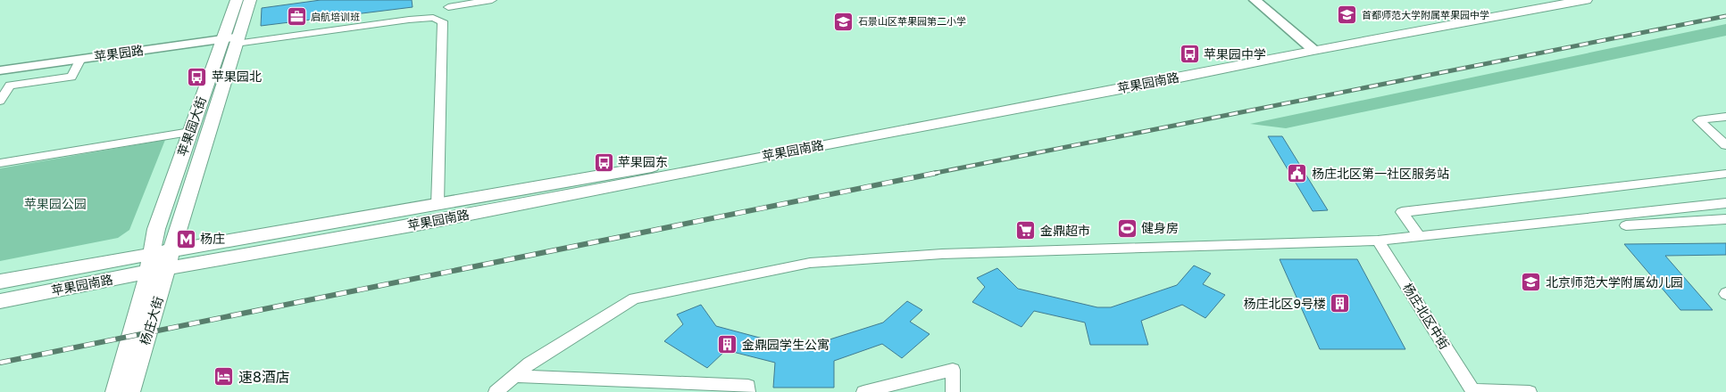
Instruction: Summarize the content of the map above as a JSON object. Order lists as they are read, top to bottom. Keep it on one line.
{"streets":{"main road":["苹果园南路","苹果园大街","杨庄大街"],"street":["苹果园路","杨庄北区中街"]},"crossings":[["苹果园路","苹果园大街"],["苹果园南路","苹果园大街"],["苹果园南路","杨庄大街"],["苹果园大街","杨庄大街"]],"parks":["苹果园公园"],"places":{"school or university":["首都师范大学附属苹果园中学","石景山区苹果园第二小学","北京师范大学附属幼儿园"],"office":["启航培训班"],"bus stop":["苹果园中学","苹果园北","苹果园东"],"public building":["杨庄北区第一社区服务站"],"sports":["健身房"],"supermarket":["金鼎超市"],"metro station":["杨庄"],"building":["杨庄北区9号楼","金鼎园学生公寓"],"hotel":["速8酒店"]}}
